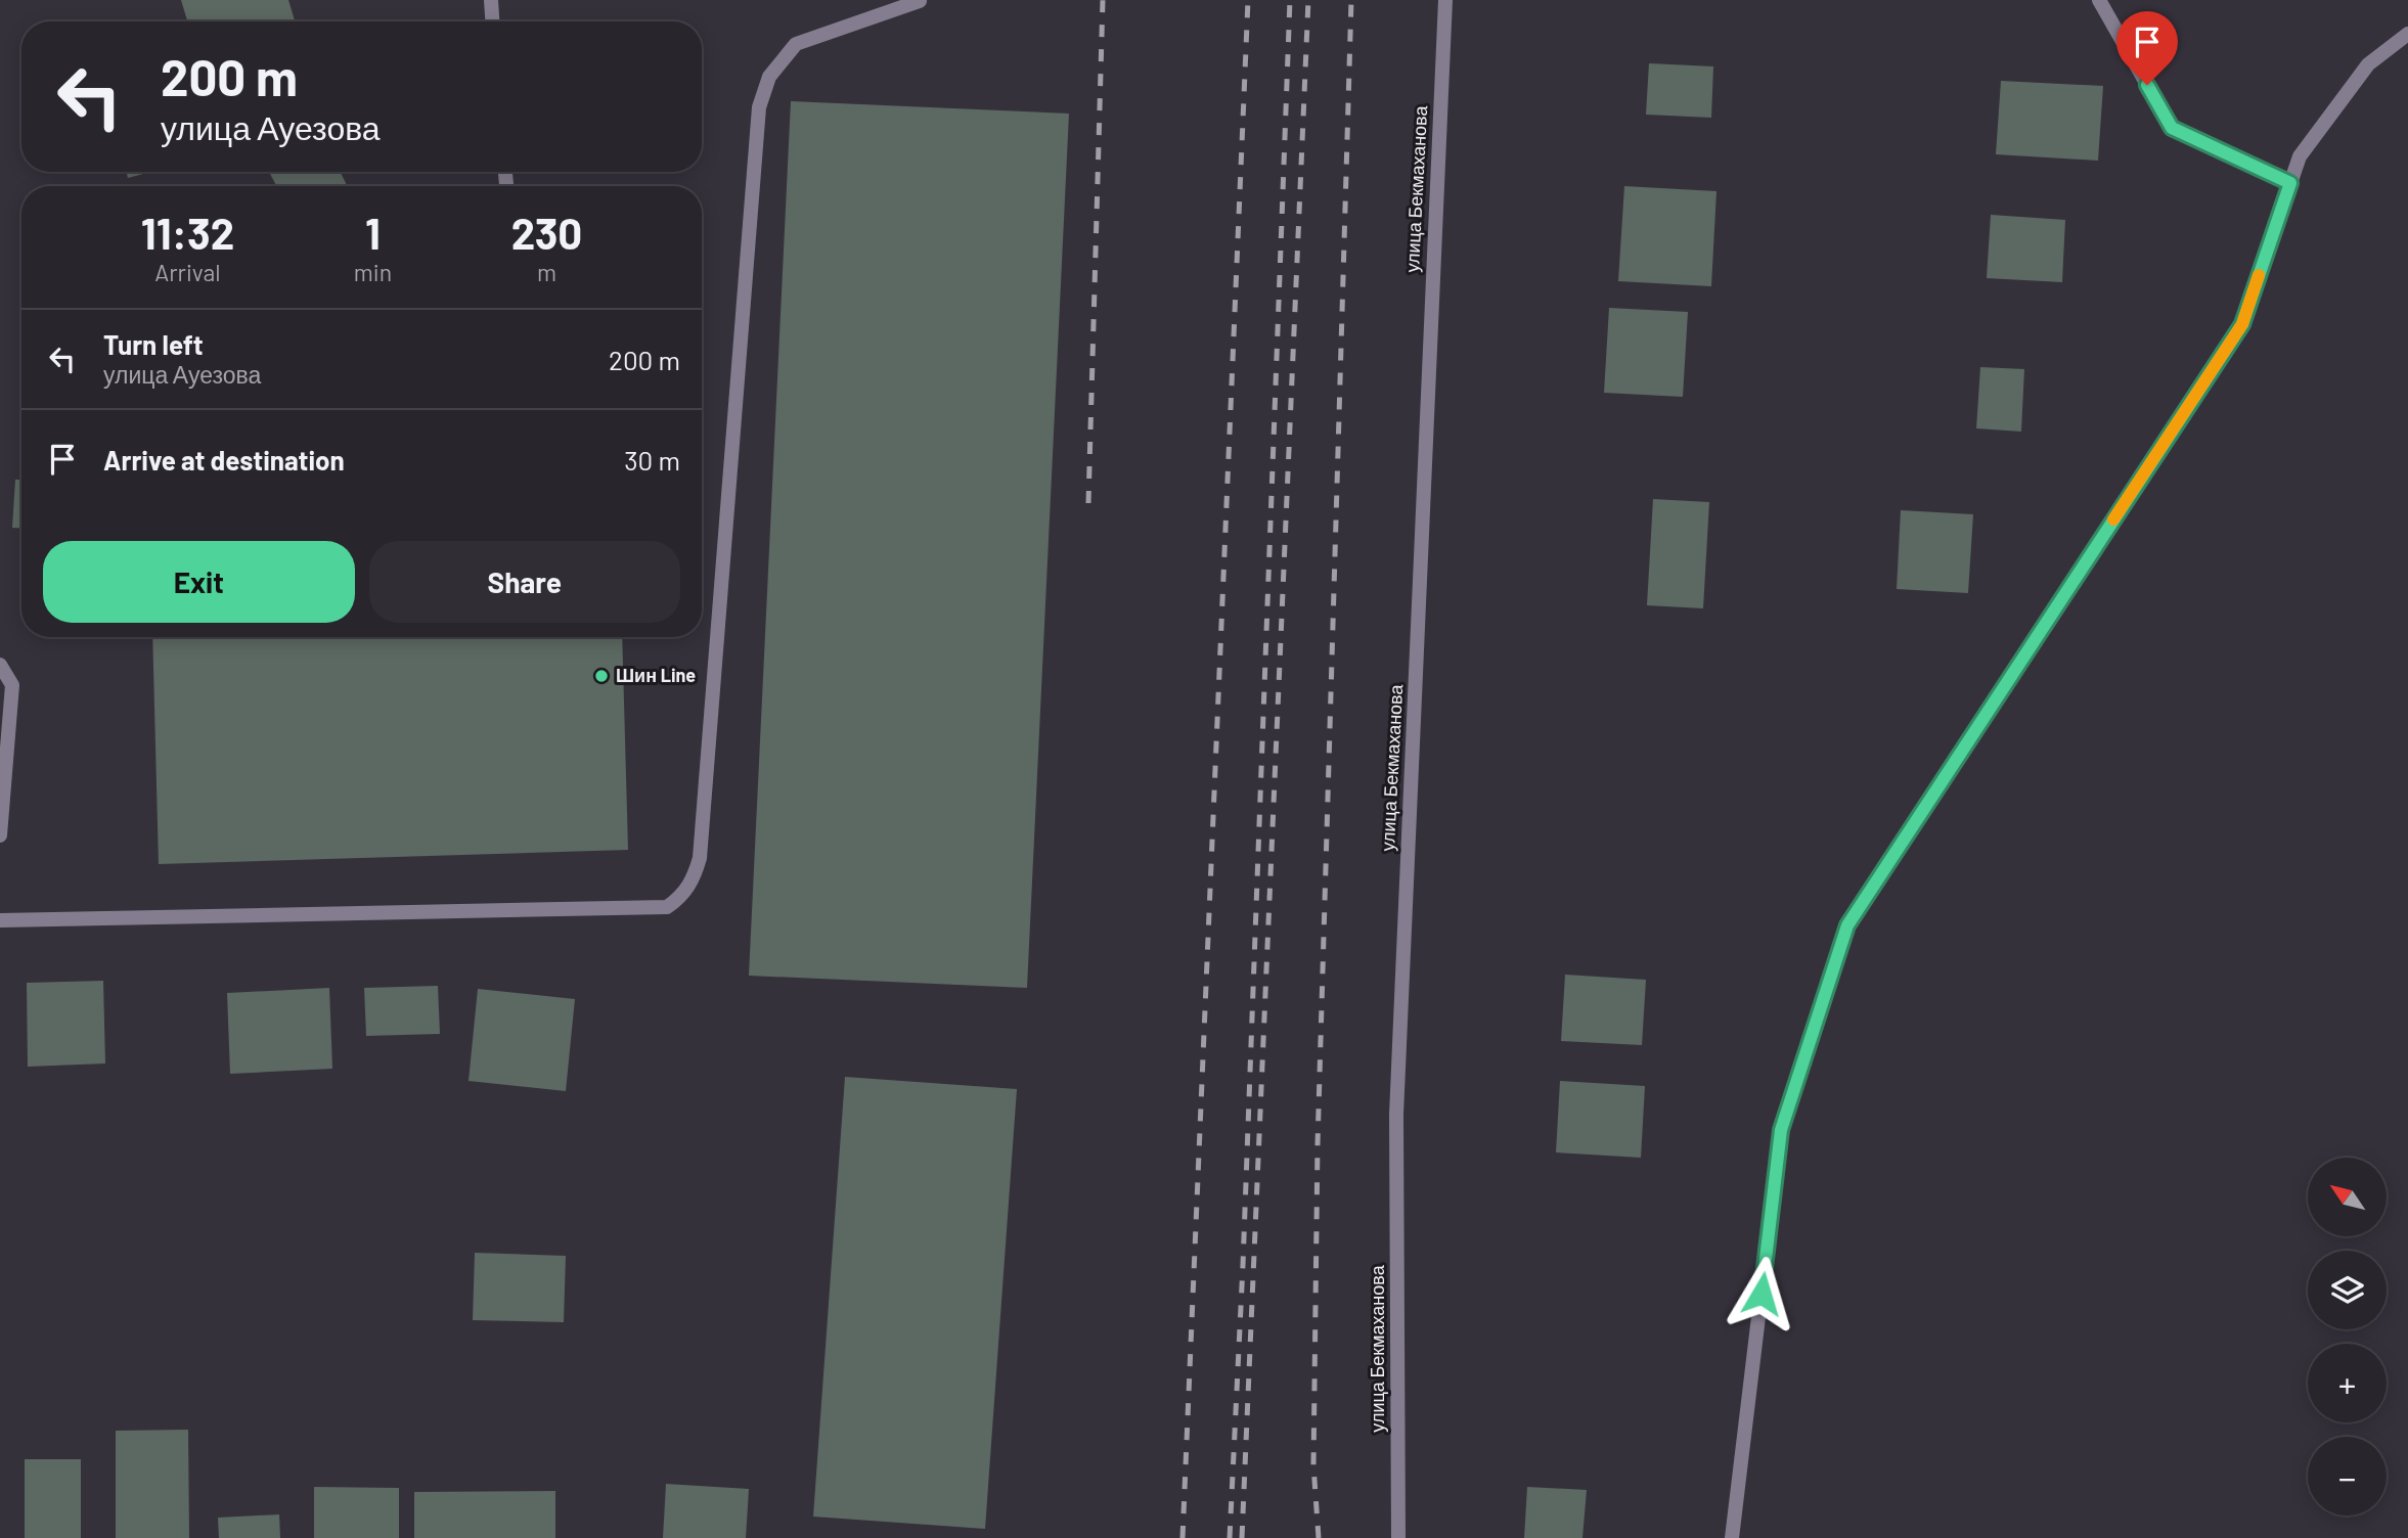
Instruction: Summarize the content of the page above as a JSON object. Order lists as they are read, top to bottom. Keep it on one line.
{"streets":{"street":["улица Бекмаханова"]},"places":["Шин Line"],"north":"top left","page":{"turn":["200 m","улица Ауезова"],"eta":["11:32","Arrival","1","min","230","m"],"list":[{"name":"Turn left","note":"улица Ауезова","value":"200 m"},{"name":"Arrive at destination","value":"30 m"}],"buttons":["Exit","Share"],"map_buttons":["+","−"]}}
